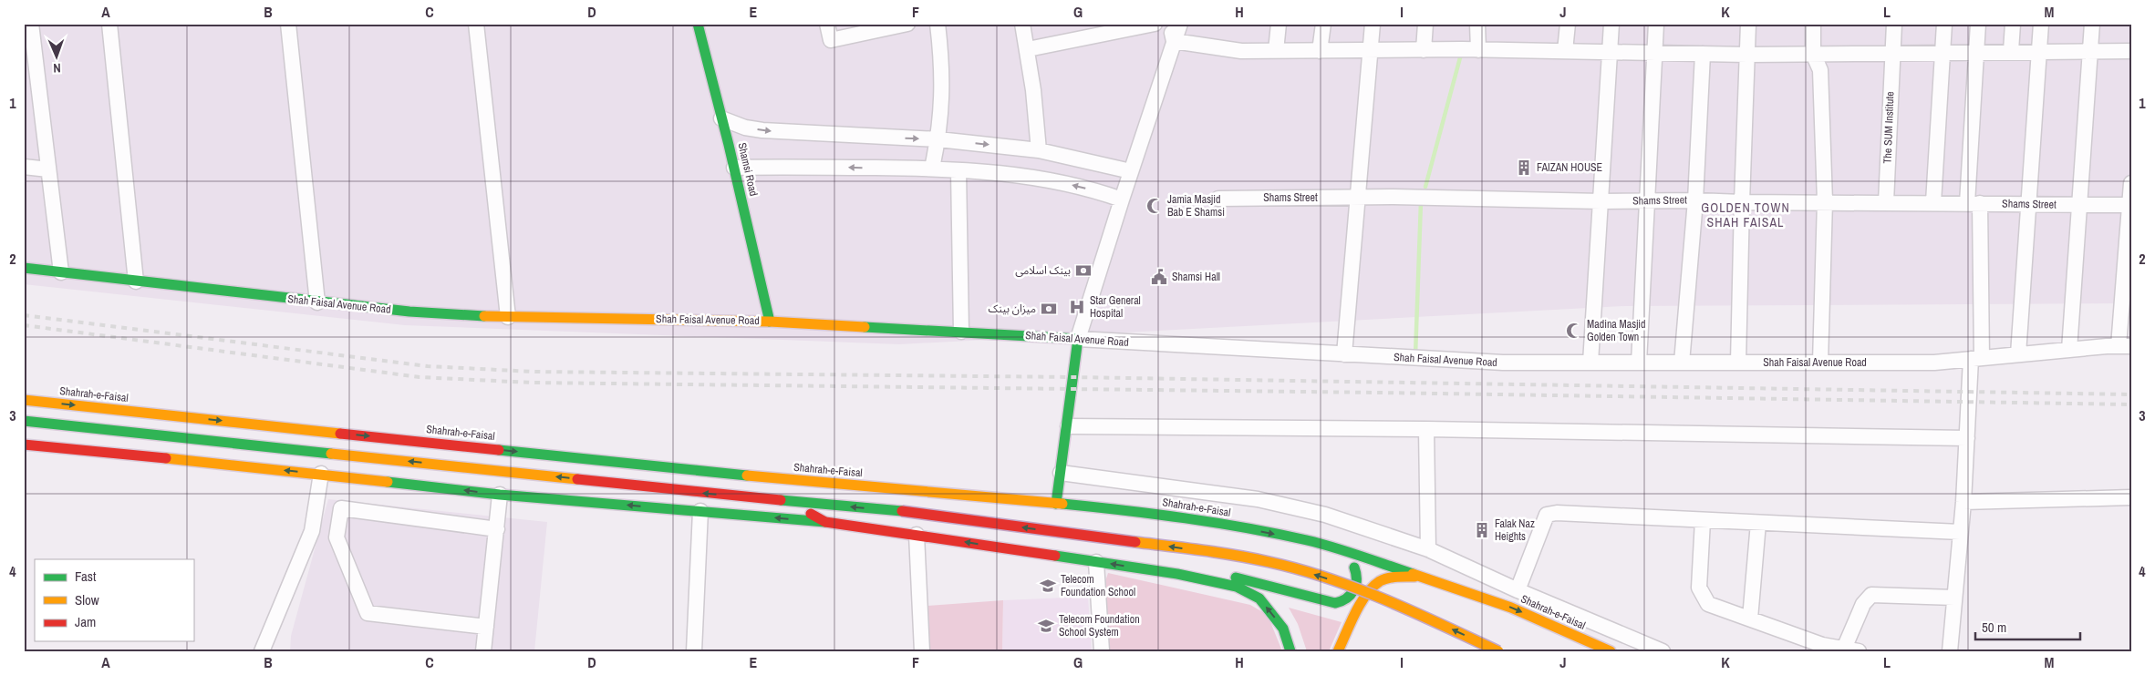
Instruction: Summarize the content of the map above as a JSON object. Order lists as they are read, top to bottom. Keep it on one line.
{"streets":{"main road":["Shamsi Road","Shah Faisal Avenue Road","Shahrah-e-Faisal"],"street":["The SUM Institute","Shams Street"]},"crossings":[["The SUM Institute","Shams Street"],["Shamsi Road","Shah Faisal Avenue Road"]],"districts":["GOLDEN TOWN SHAH FAISAL"],"places":{"building":["FAIZAN HOUSE","Falak Naz Heights"],"mosque":["Jamia Masjid Bab E Shamsi","Madina Masjid Golden Town"],"bank":["بینک اسلامی","میزان بینک"],"public building":["Shamsi Hall"],"hospital":["Star General Hospital"],"school or university":["Telecom Foundation School","Telecom Foundation School System"]},"legend":["Fast","Slow","Jam"],"scale_bar":"50 m","north":"bottom","grid":{"columns":["A","B","C","D","E","F","G","H","I","J","K","L","M"],"rows":["1","2","3","4"]}}
